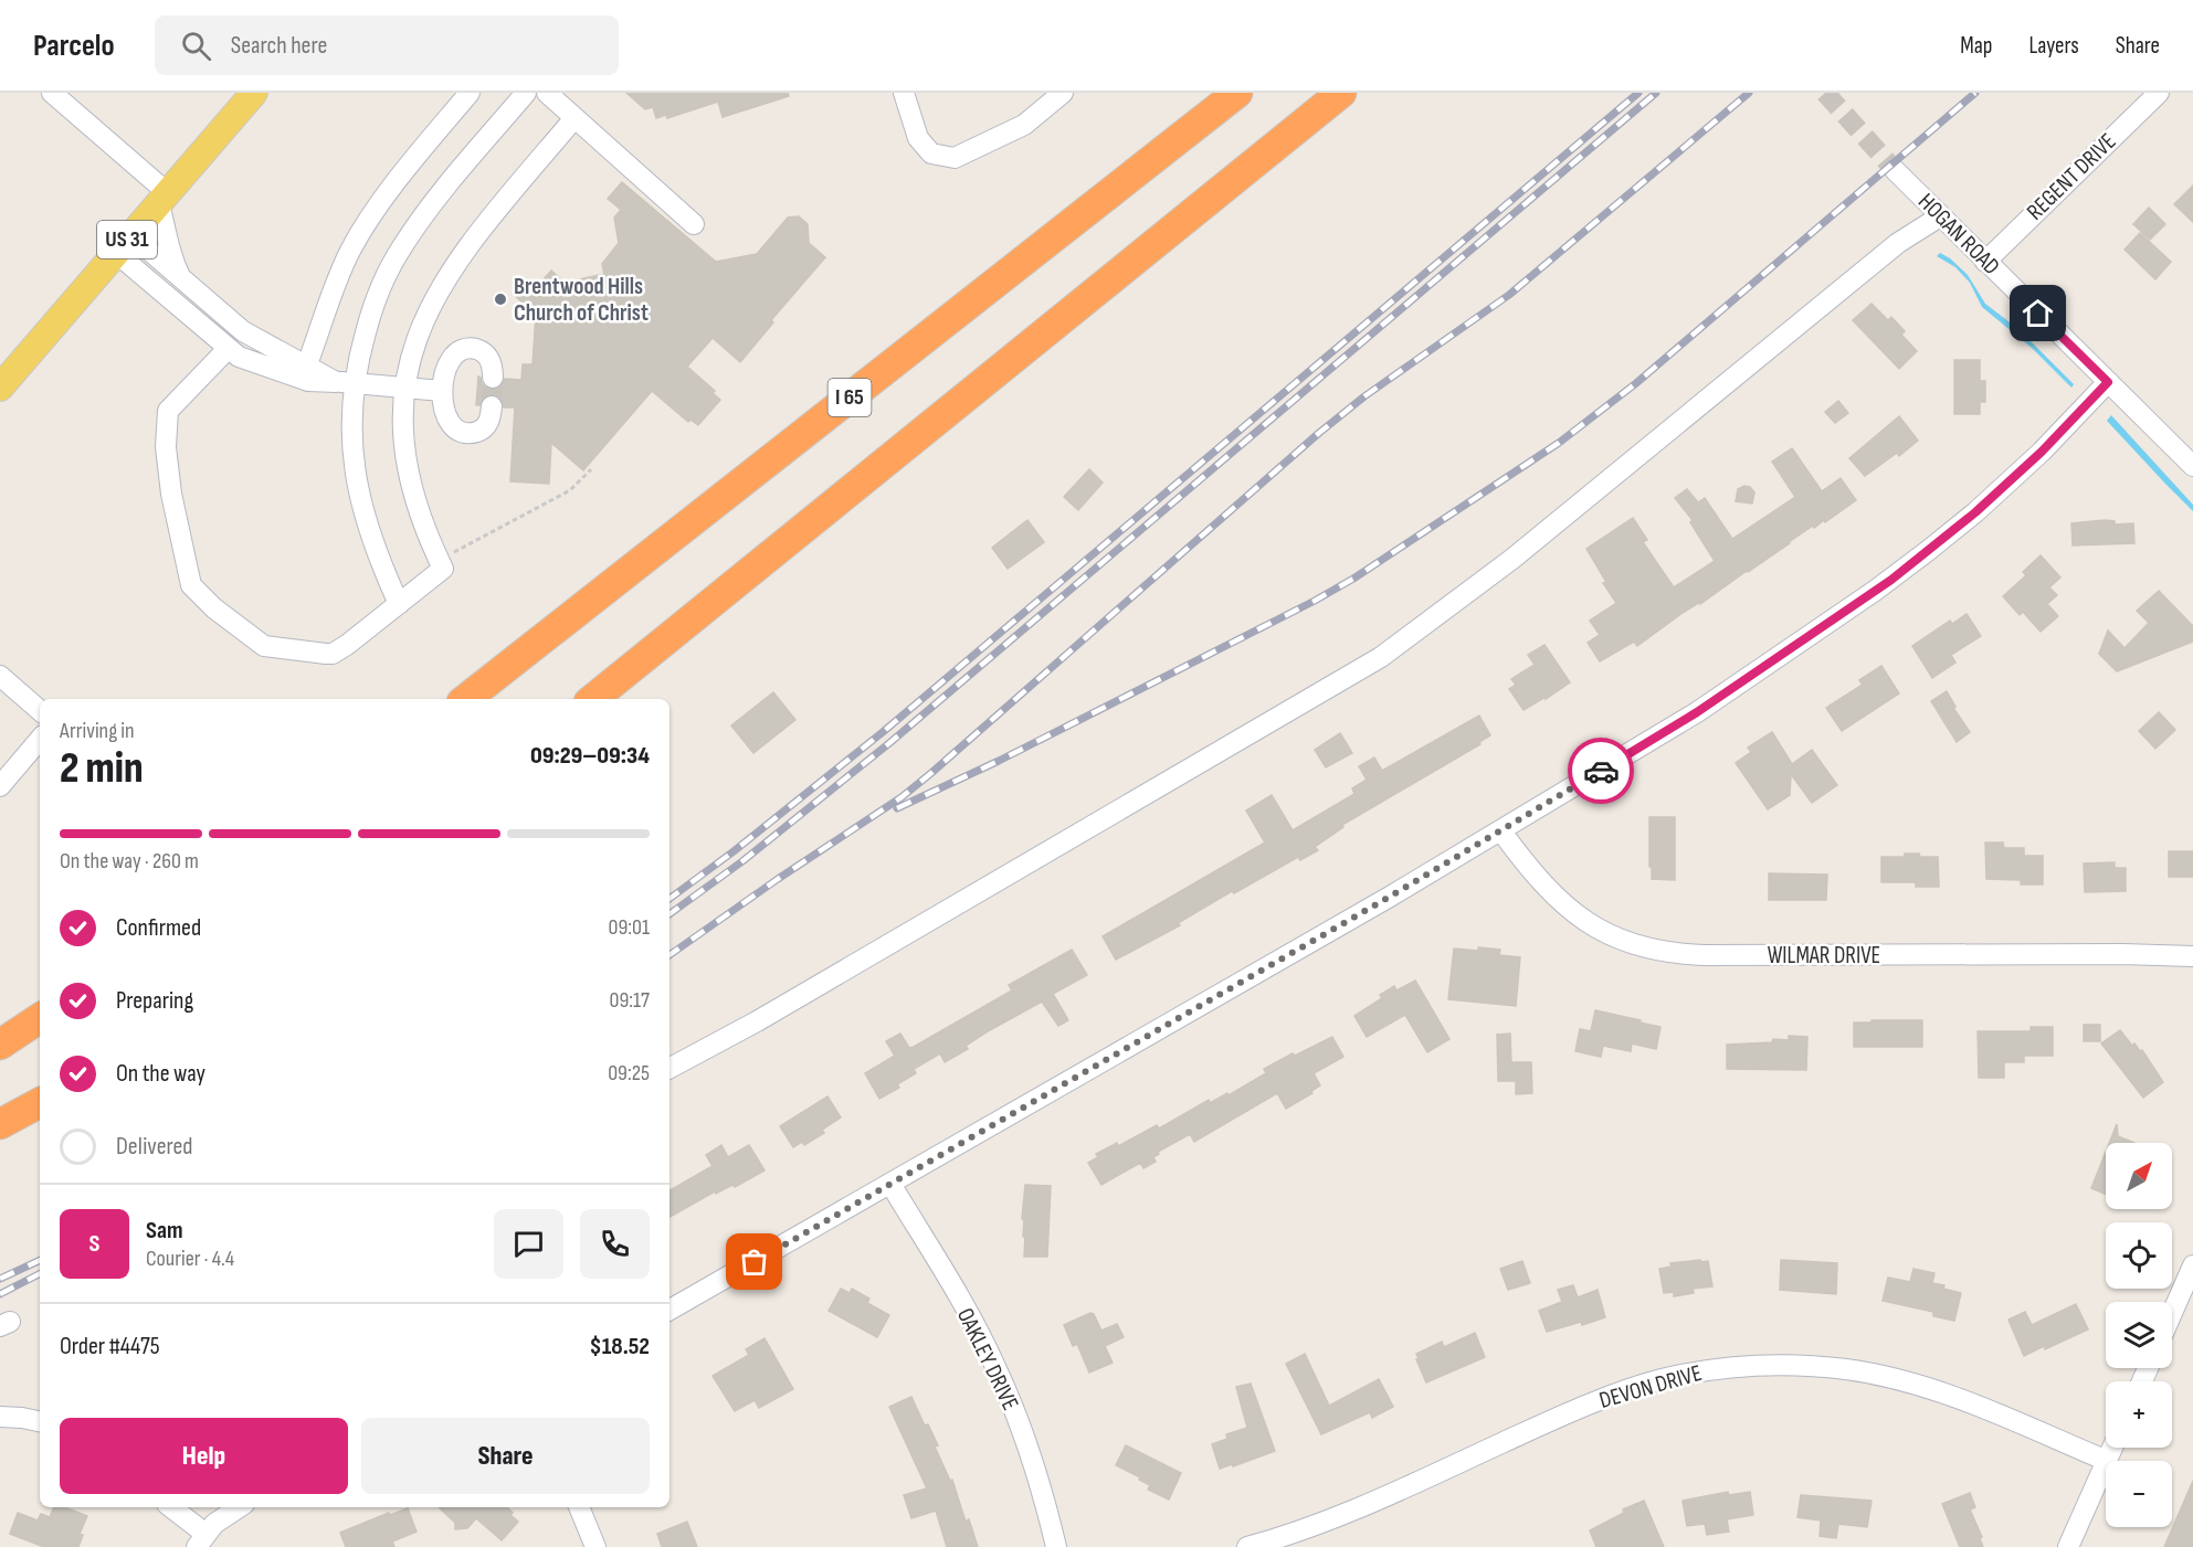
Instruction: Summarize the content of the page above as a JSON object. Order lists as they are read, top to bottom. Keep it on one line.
{"streets":{"highway":["I 65"],"main road":["US 31"],"street":["REGENT DRIVE","HOGAN ROAD","WILMAR DRIVE","OAKLEY DRIVE","DEVON DRIVE"]},"crossings":[["REGENT DRIVE","HOGAN ROAD"]],"places":["Brentwood Hills Church of Christ"],"north":"top right","page":{"header":"Parcelo","search":"Search here","nav":["Map","Layers","Share"],"heading":["2 min","Arriving in","09:29–09:34"],"panel":["Sam","Courier · 4.4","Order #4475","$18.52"],"bar":"On the way · 260 m","list":[["Confirmed","09:01"],["Preparing","09:17"],["On the way","09:25"],"Delivered"],"map_buttons":["+","−"],"round":"S","buttons":["Help","Share"]}}
